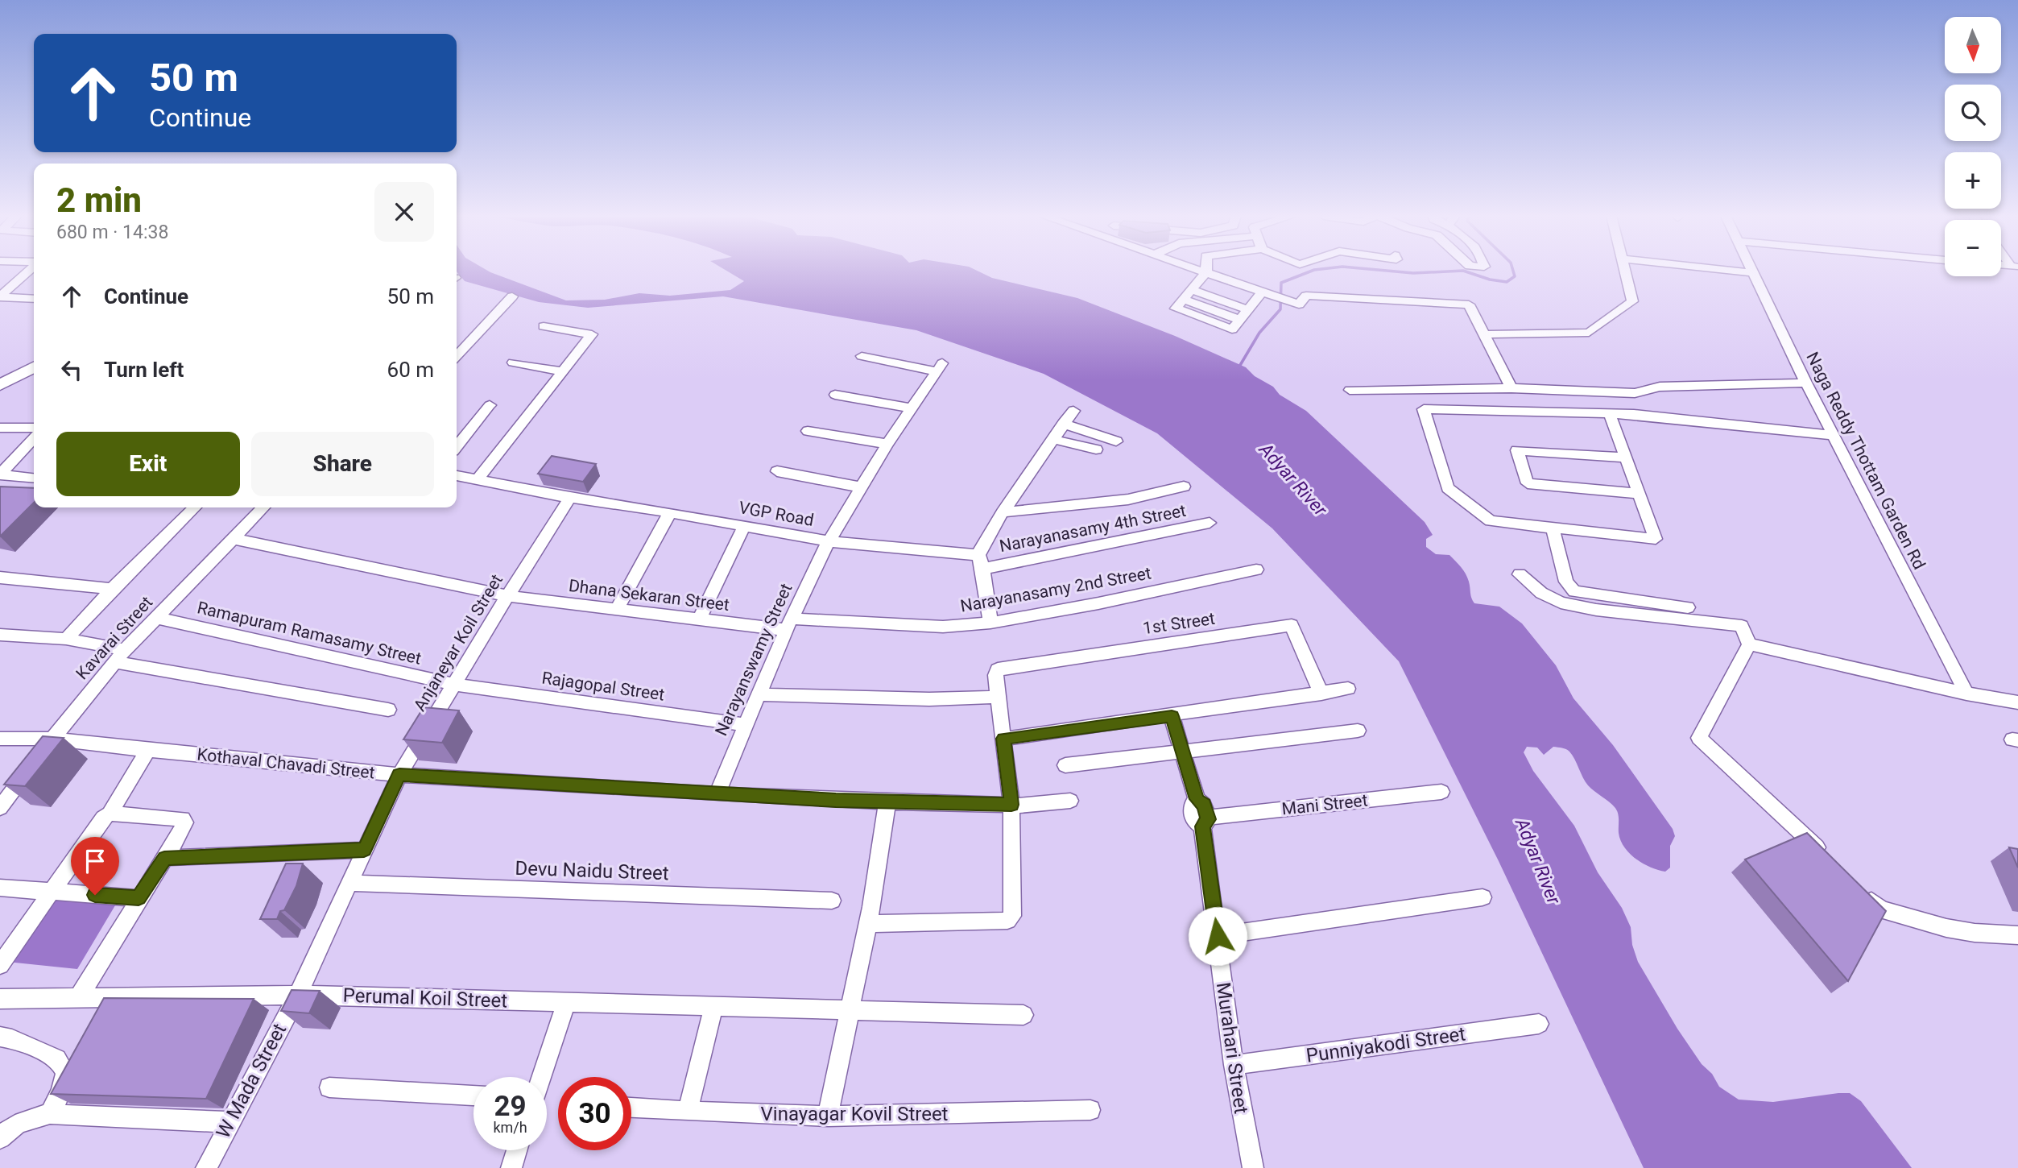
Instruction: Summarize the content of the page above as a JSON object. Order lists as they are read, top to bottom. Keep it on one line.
{"streets":{"street":["Naga Reddy Thottam Garden Rd","VGP Road","Narayanasamy 4th Street","Narayanasamy 2nd Street","Dhana Sekaran Street","1st Street","Ramapuram Ramasamy Street","Kavarai Street","Anjaneyar Koil Street","Narayanswamy Street","Rajagopal Street","Kothaval Chavadi Street","Mani Street","Devu Naidu Street","Perumal Koil Street","Punniyakodi Street","Murahari Street","W Mada Street","Vinayagar Kovil Street"]},"crossings":[["VGP Road","Narayanasamy 4th Street"],["VGP Road","Anjaneyar Koil Street"],["VGP Road","Narayanswamy Street"],["Narayanasamy 2nd Street","Dhana Sekaran Street"],["Narayanasamy 2nd Street","Narayanswamy Street"],["Dhana Sekaran Street","Kavarai Street"],["Dhana Sekaran Street","Anjaneyar Koil Street"],["Dhana Sekaran Street","Narayanswamy Street"],["Ramapuram Ramasamy Street","Kavarai Street"],["Ramapuram Ramasamy Street","Anjaneyar Koil Street"],["Ramapuram Ramasamy Street","Rajagopal Street"],["Kavarai Street","Kothaval Chavadi Street"],["Anjaneyar Koil Street","Rajagopal Street"],["Anjaneyar Koil Street","Kothaval Chavadi Street"],["Anjaneyar Koil Street","Devu Naidu Street"],["Anjaneyar Koil Street","Perumal Koil Street"],["Anjaneyar Koil Street","W Mada Street"],["Narayanswamy Street","Rajagopal Street"],["Narayanswamy Street","Kothaval Chavadi Street"],["Mani Street","Murahari Street"],["Perumal Koil Street","W Mada Street"],["Punniyakodi Street","Murahari Street"]],"water":["Adyar River"],"north":"bottom","page":{"map_buttons":["+","−"],"turn":["50 m","Continue"],"heading":["2 min","680 m · 14:38"],"list":[{"name":"Continue","value":"50 m"},{"name":"Turn left","value":"60 m"}],"buttons":["Exit","Share"],"speed":"29 km/h","limit":"30"}}
